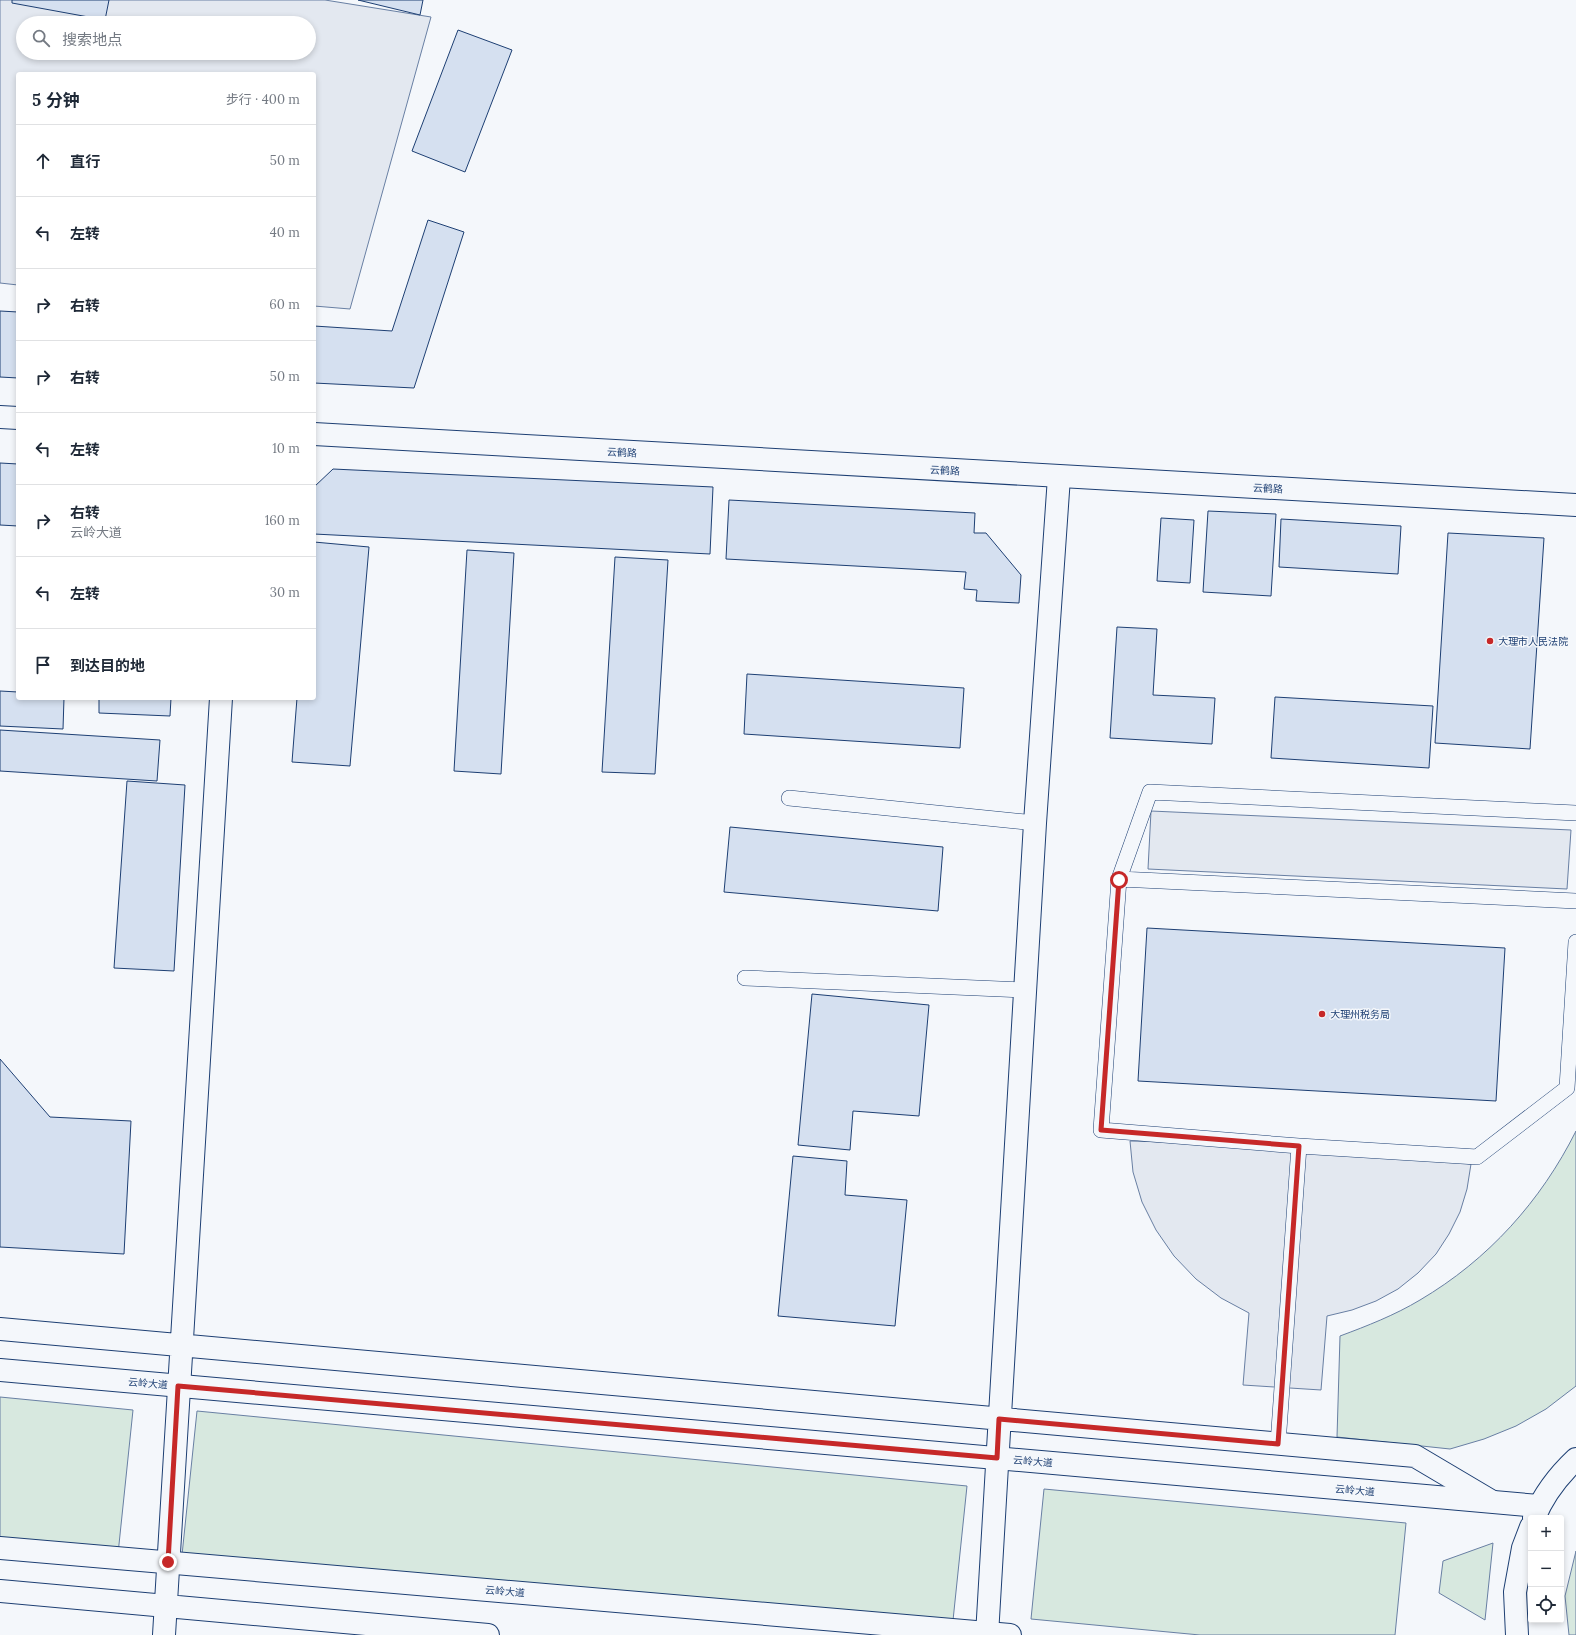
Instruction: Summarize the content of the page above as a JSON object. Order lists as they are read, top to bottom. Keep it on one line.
{"streets":{"street":["云鹤路","云岭大道"]},"places":["大理市人民法院","大理州税务局"],"page":{"search":"搜索地点","heading":["5 分钟","步行 · 400 m"],"list":[["直行","50 m"],["左转","40 m"],["右转","60 m"],["右转","50 m"],["左转","10 m"],["右转","云岭大道","160 m"],["左转","30 m"],"到达目的地"],"map_buttons":["+","−"]}}
